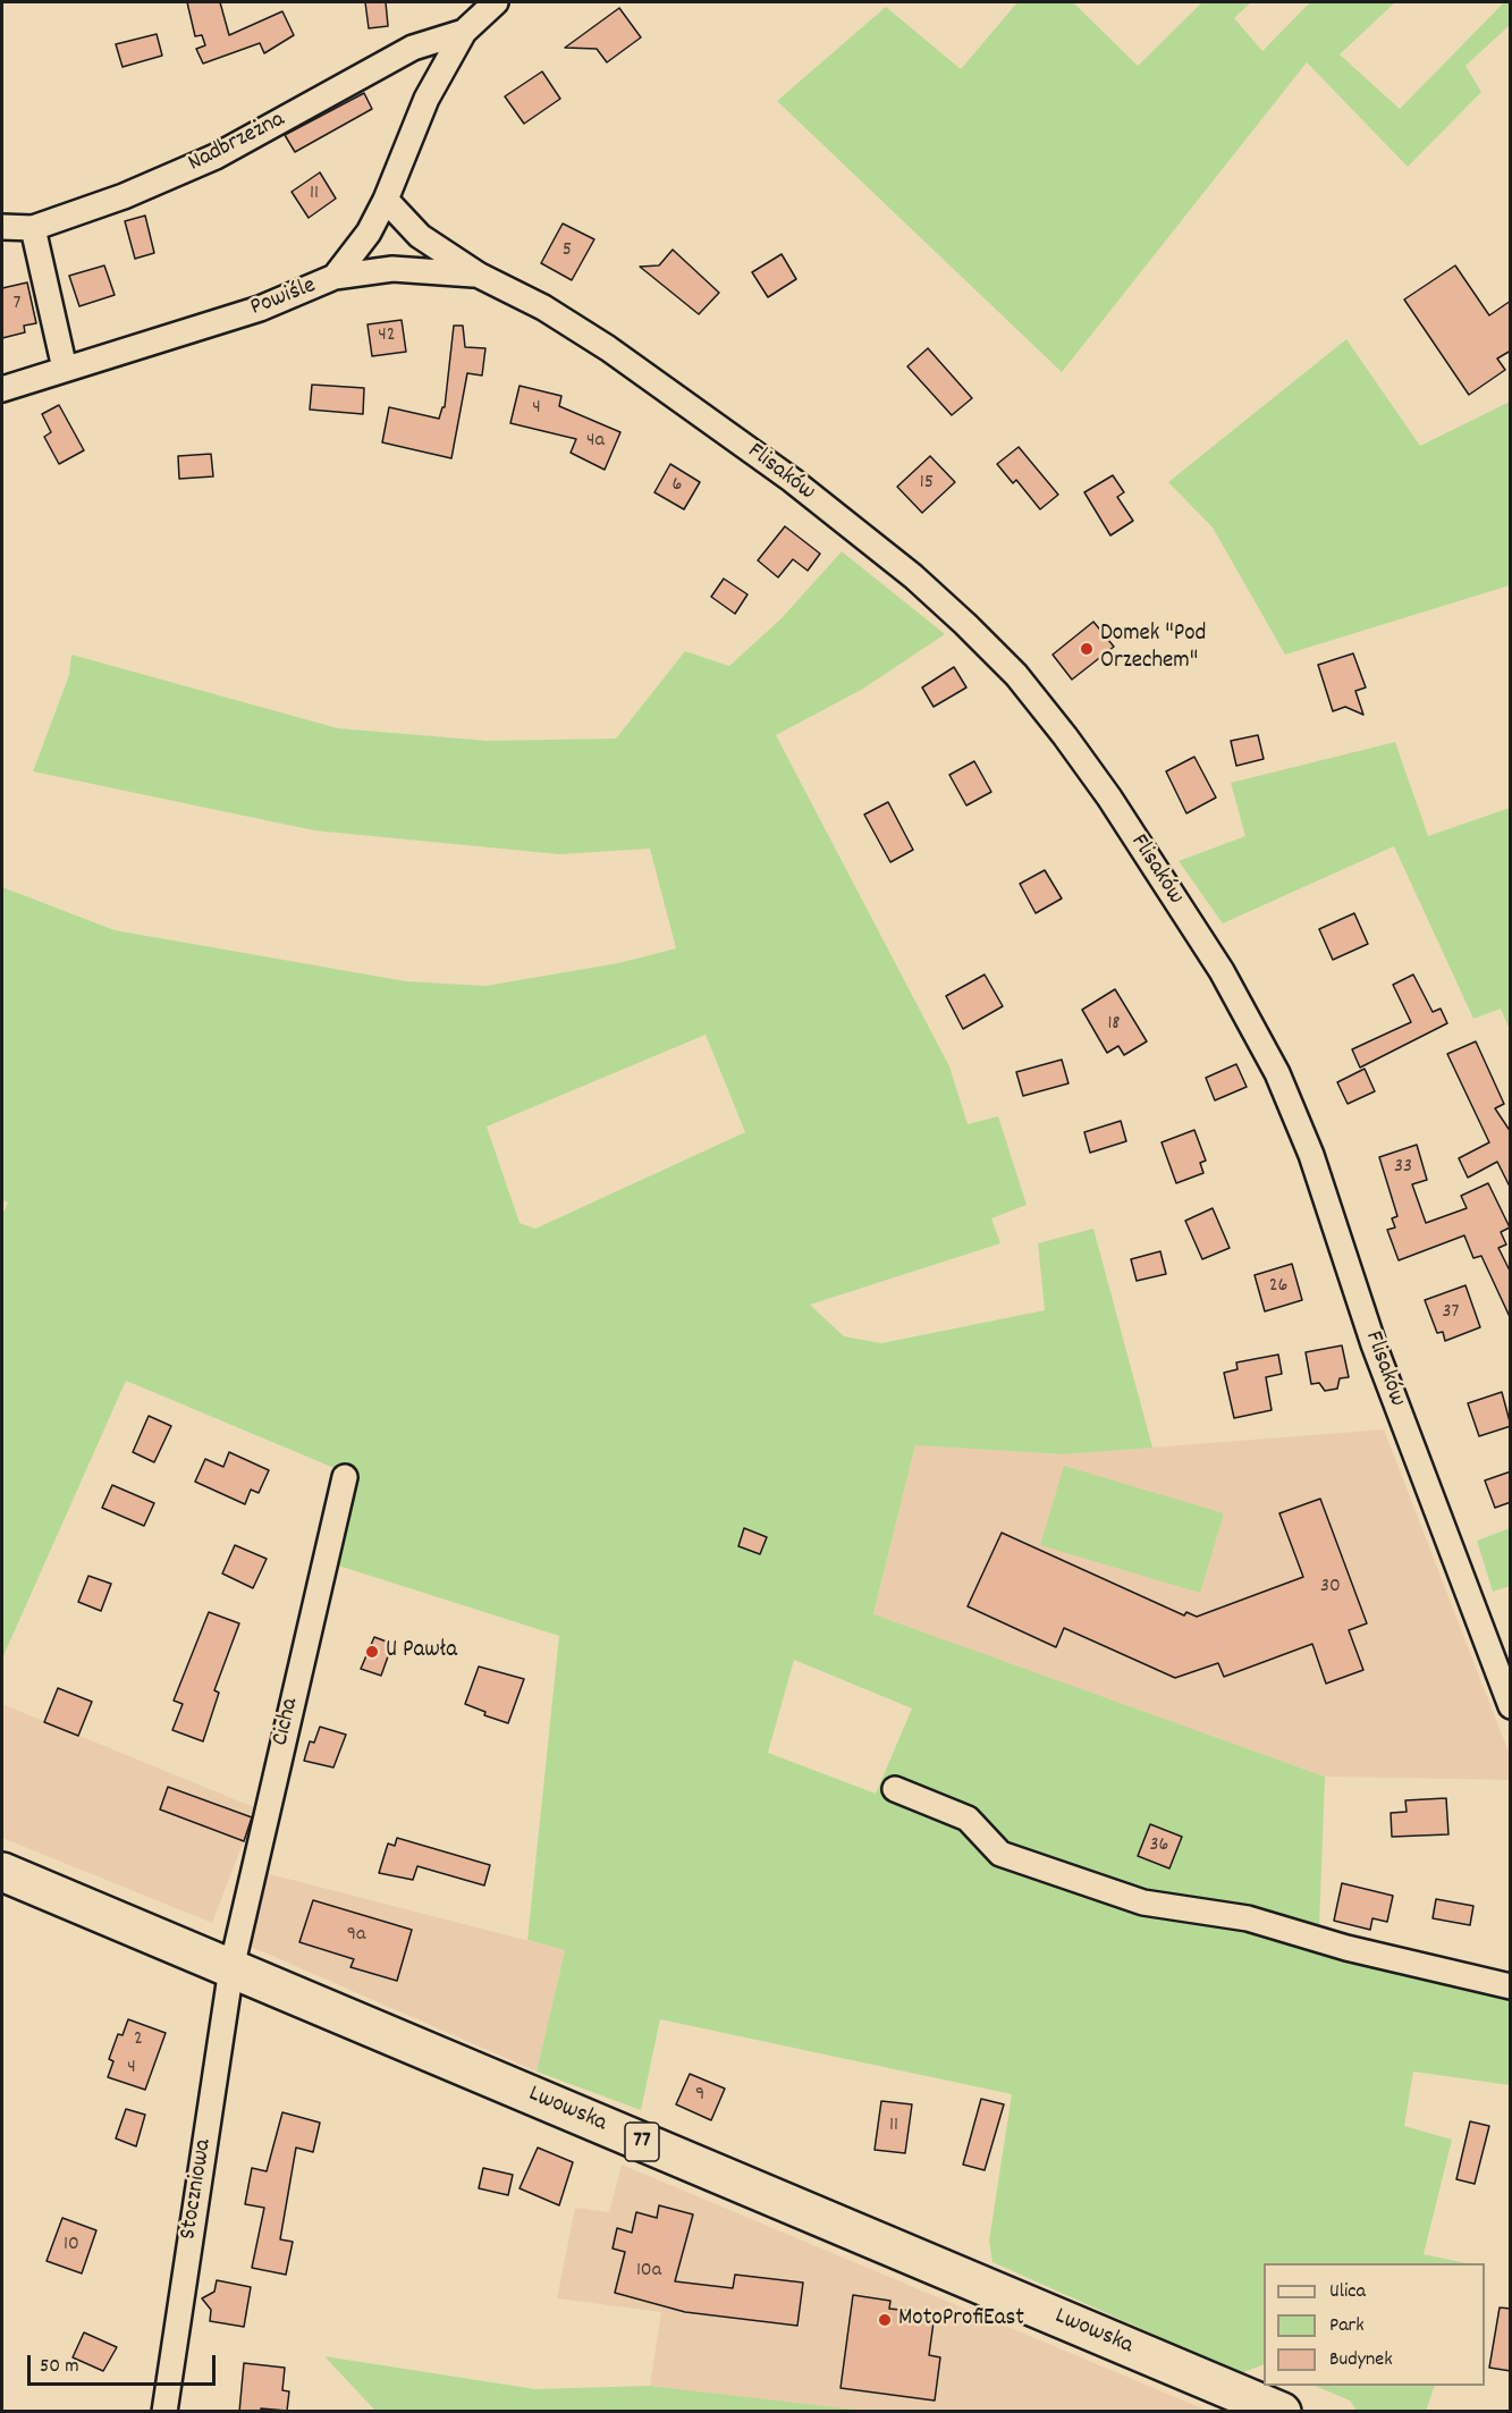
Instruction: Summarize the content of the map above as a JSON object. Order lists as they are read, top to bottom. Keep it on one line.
{"streets":{"main road":["Lwowska","77"],"street":["Nadbrzeżna","Powiśle","Flisaków","Cicha","Stoczniowa"]},"crossings":[["Nadbrzeżna","Powiśle"],["Powiśle","Flisaków"],["Cicha","Lwowska"],["Cicha","Stoczniowa"],["Lwowska","Stoczniowa"]],"places":["Domek \"Pod Orzechem\"","U Pawła","MotoProfiEast"],"house_numbers":["11","5","7","42","4","4a","15","6","18","33","26","37","30","36","9a","2","4","9","11","10","10a"],"legend":["Ulica","Park","Budynek"],"scale_bar":"50 m"}
